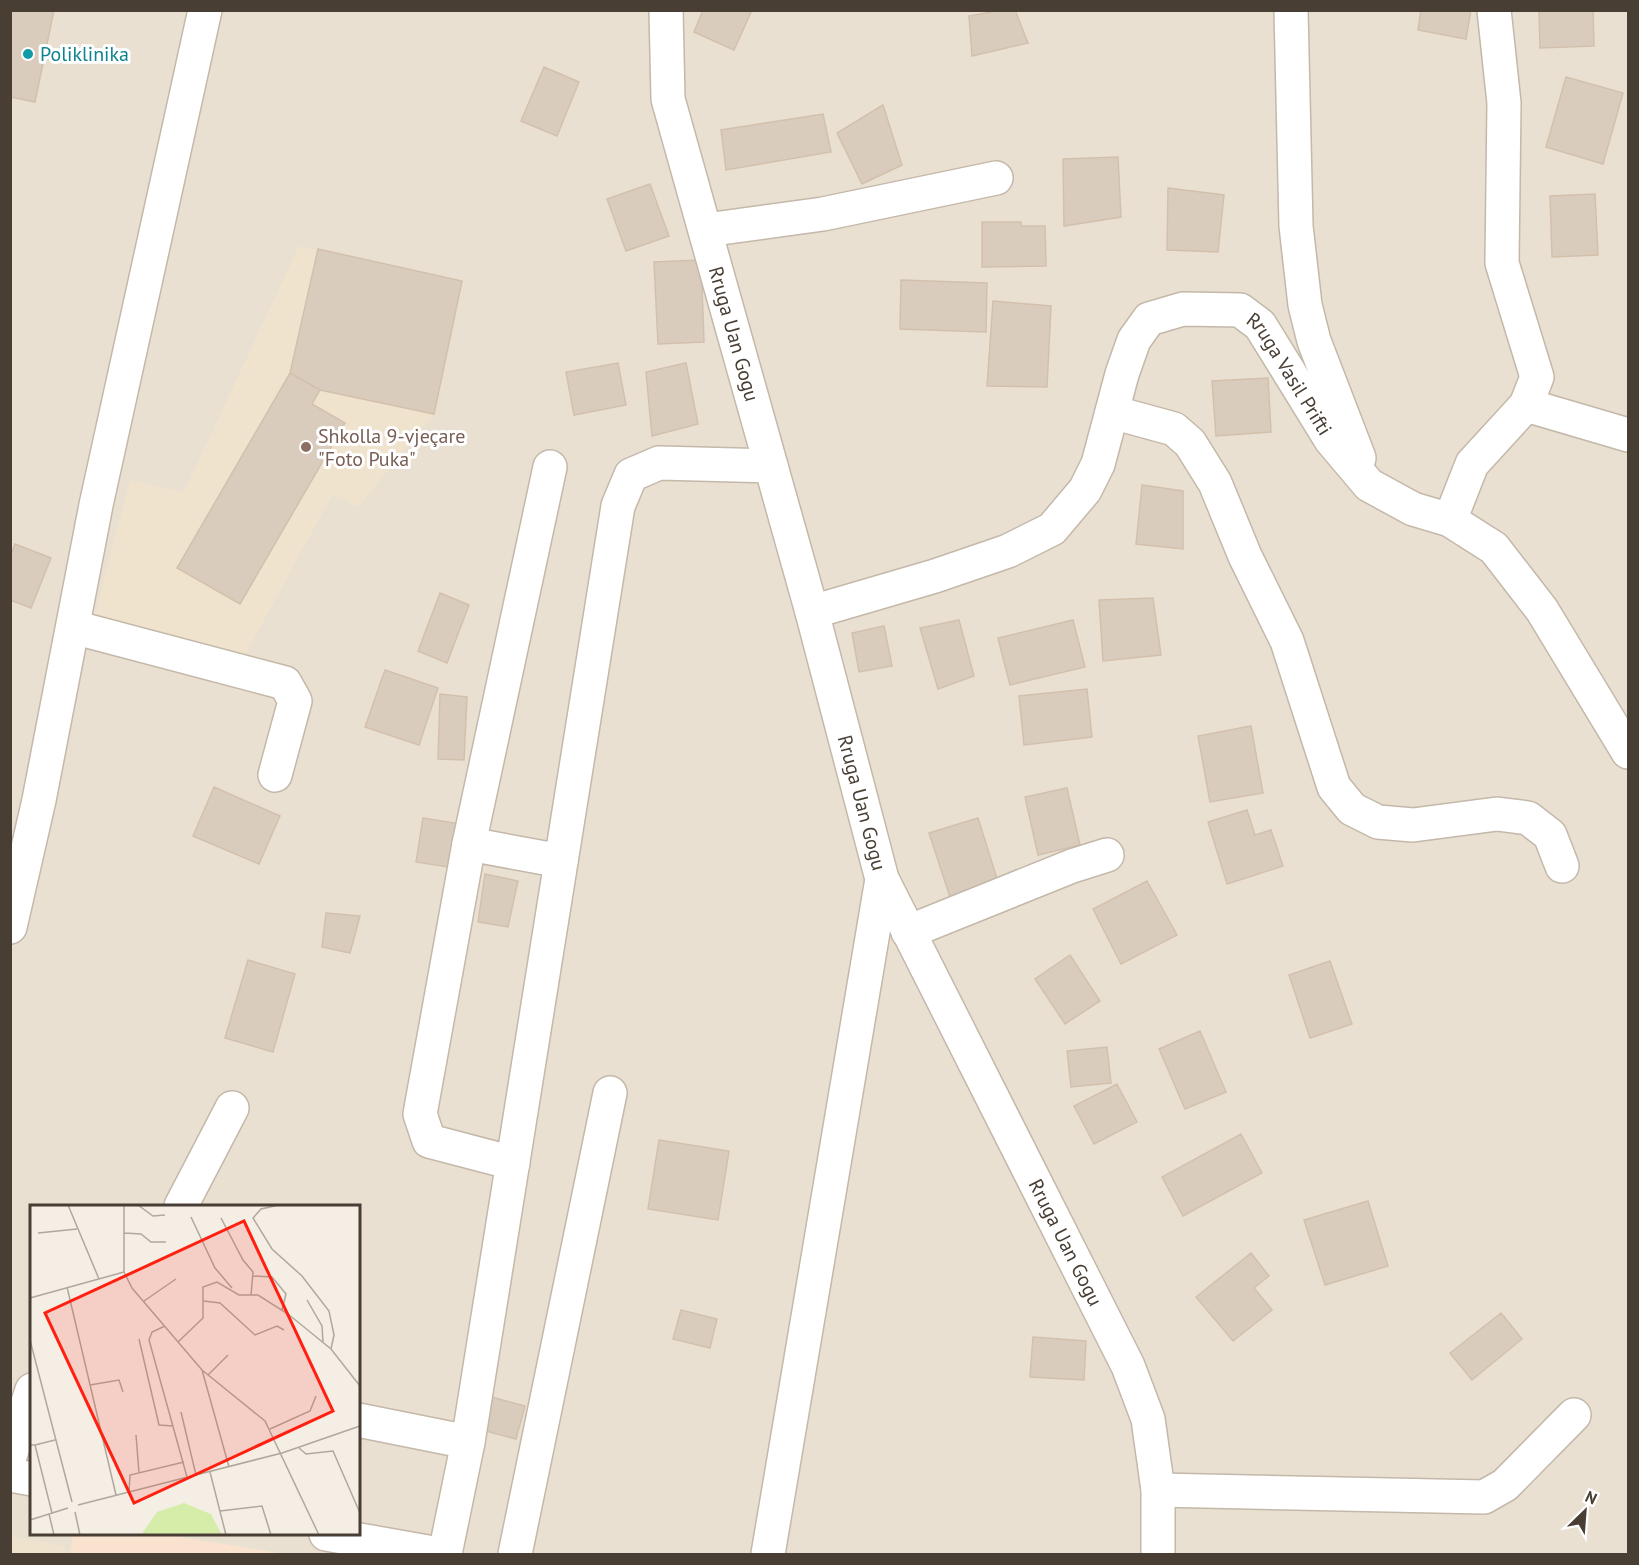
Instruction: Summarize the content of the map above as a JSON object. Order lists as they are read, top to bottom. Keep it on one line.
{"streets":{"street":["Rruga Uan Gogu","Rruga Vasil Prifti"]},"crossings":[["Rruga Uan Gogu","Rruga Vasil Prifti"]],"places":["Poliklinika","Shkolla 9-vjeçare \"Foto Puka\""],"north":"top right"}
